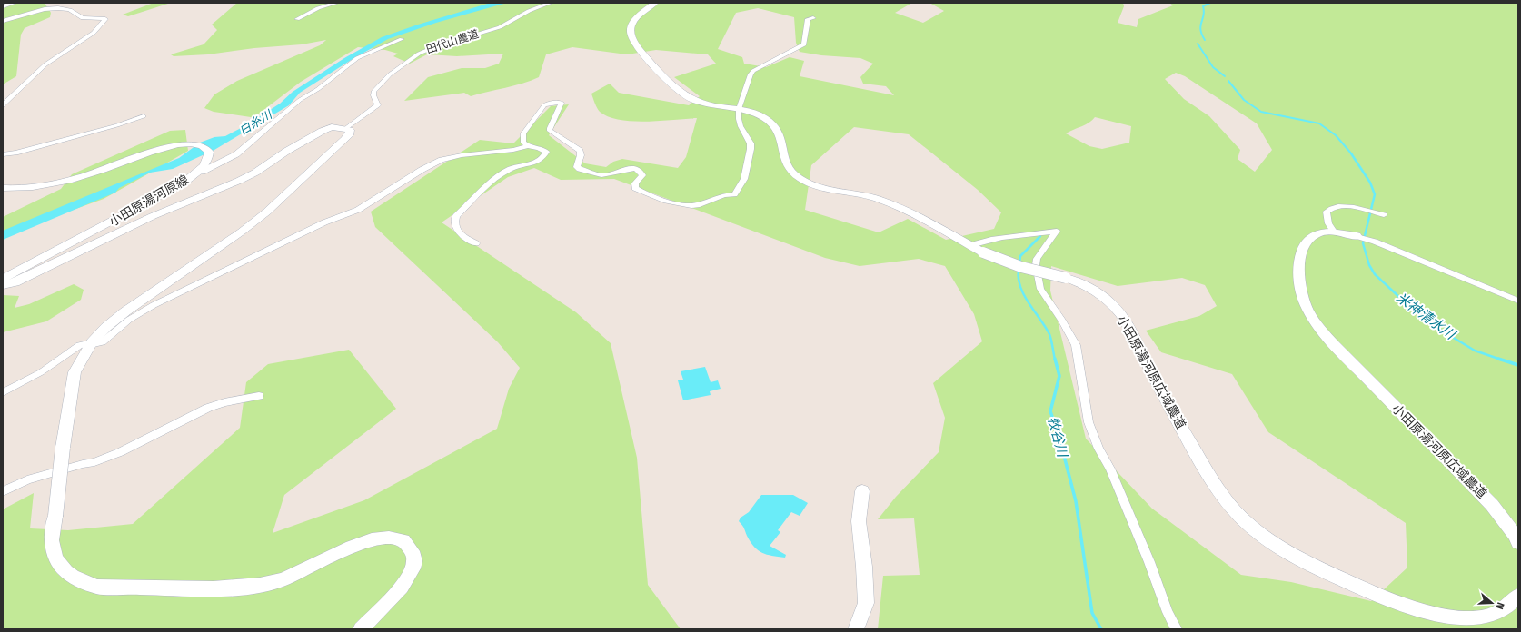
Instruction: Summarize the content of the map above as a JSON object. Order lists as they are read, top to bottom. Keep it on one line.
{"streets":{"street":["田代山農道","小田原湯河原線","小田原湯河原広域農道"]},"water":["白糸川","米神清水川","牧谷川"],"north":"right"}
